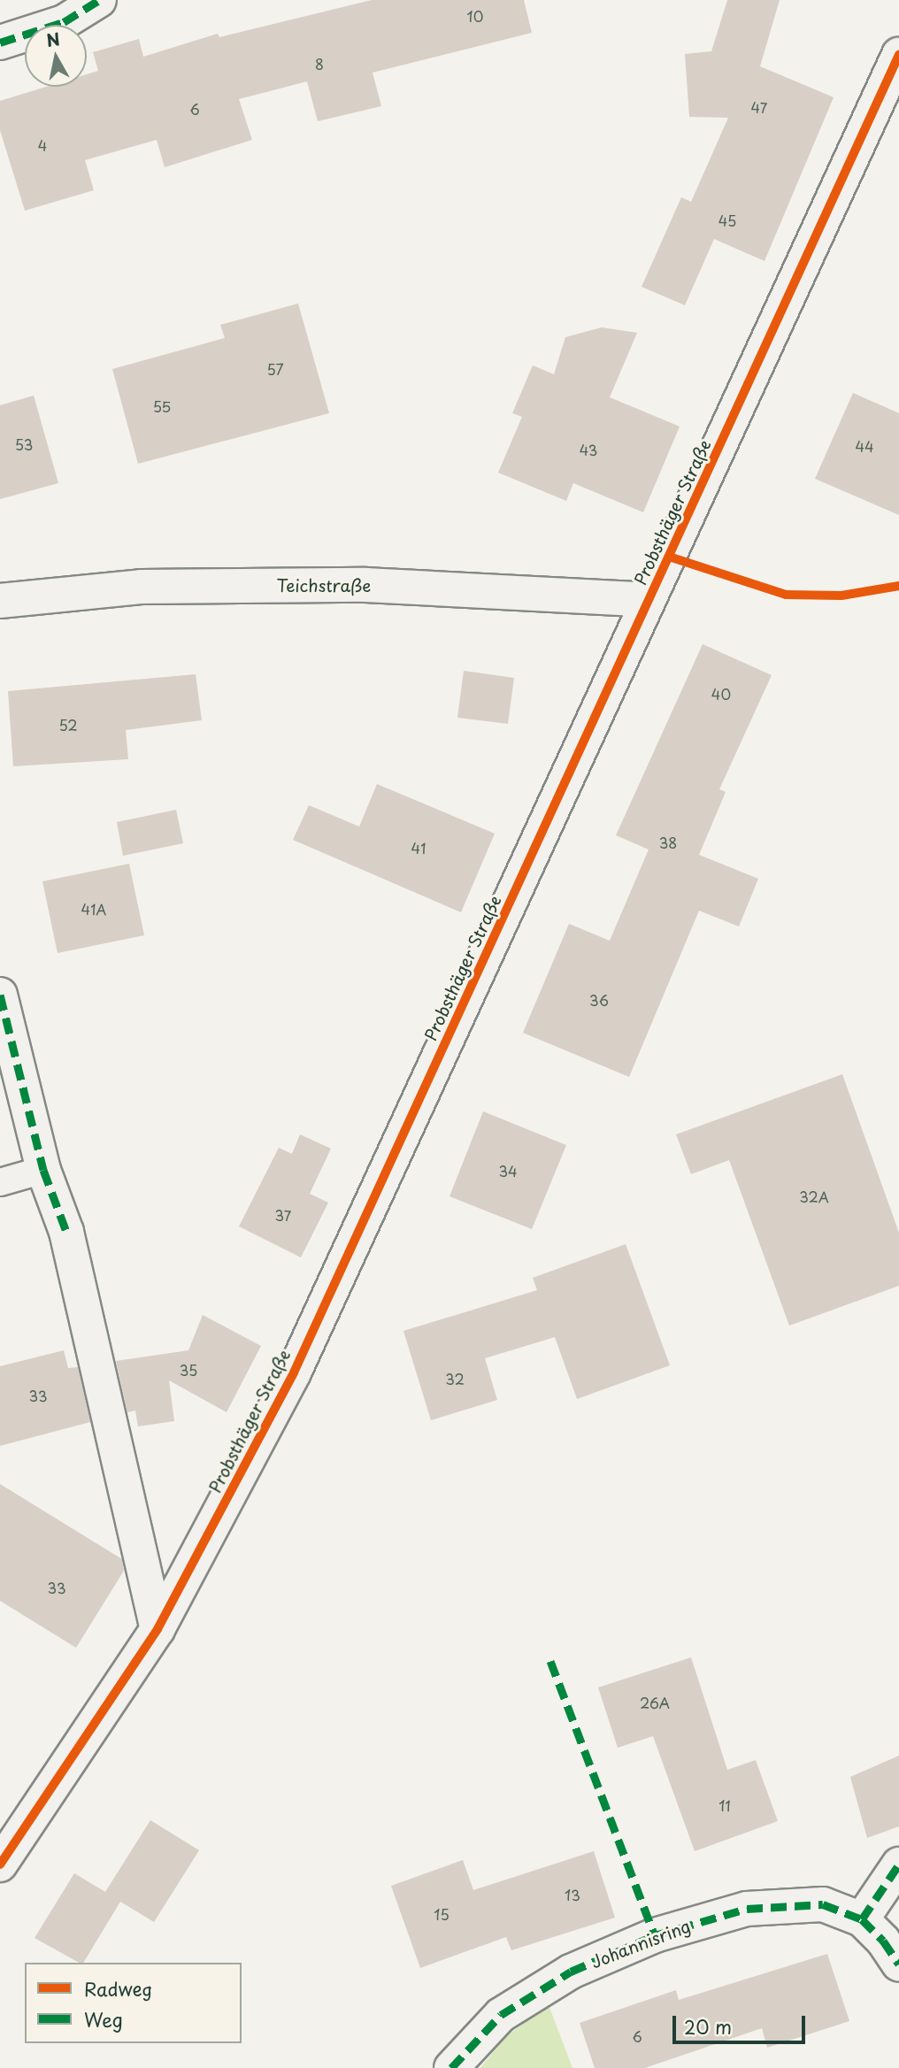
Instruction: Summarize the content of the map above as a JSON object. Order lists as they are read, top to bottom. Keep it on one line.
{"streets":{"street":["Probsthäger Straße","Teichstraße","Johannisring"]},"crossings":[["Probsthäger Straße","Teichstraße"]],"house_numbers":["10","8","47","6","4","45","57","55","53","44","43","40","52","38","41","41A","36","34","32A","37","35","32","33","33","26A","11","13","15","6"],"legend":["Radweg","Weg"],"scale_bar":"20 m","north":"top"}
